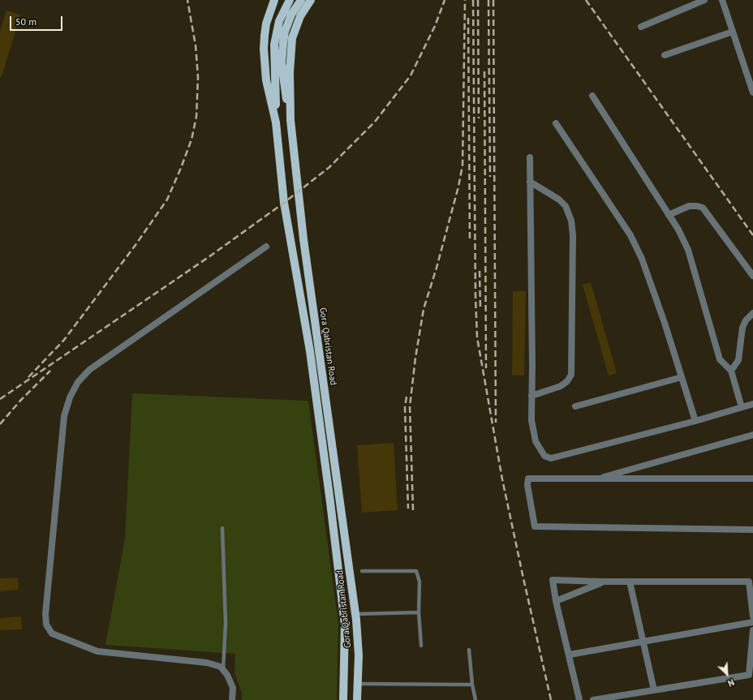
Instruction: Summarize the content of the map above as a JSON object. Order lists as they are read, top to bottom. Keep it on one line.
{"streets":{"main road":["Gora Qabristan Road"]},"scale_bar":"50 m","north":"bottom right"}
